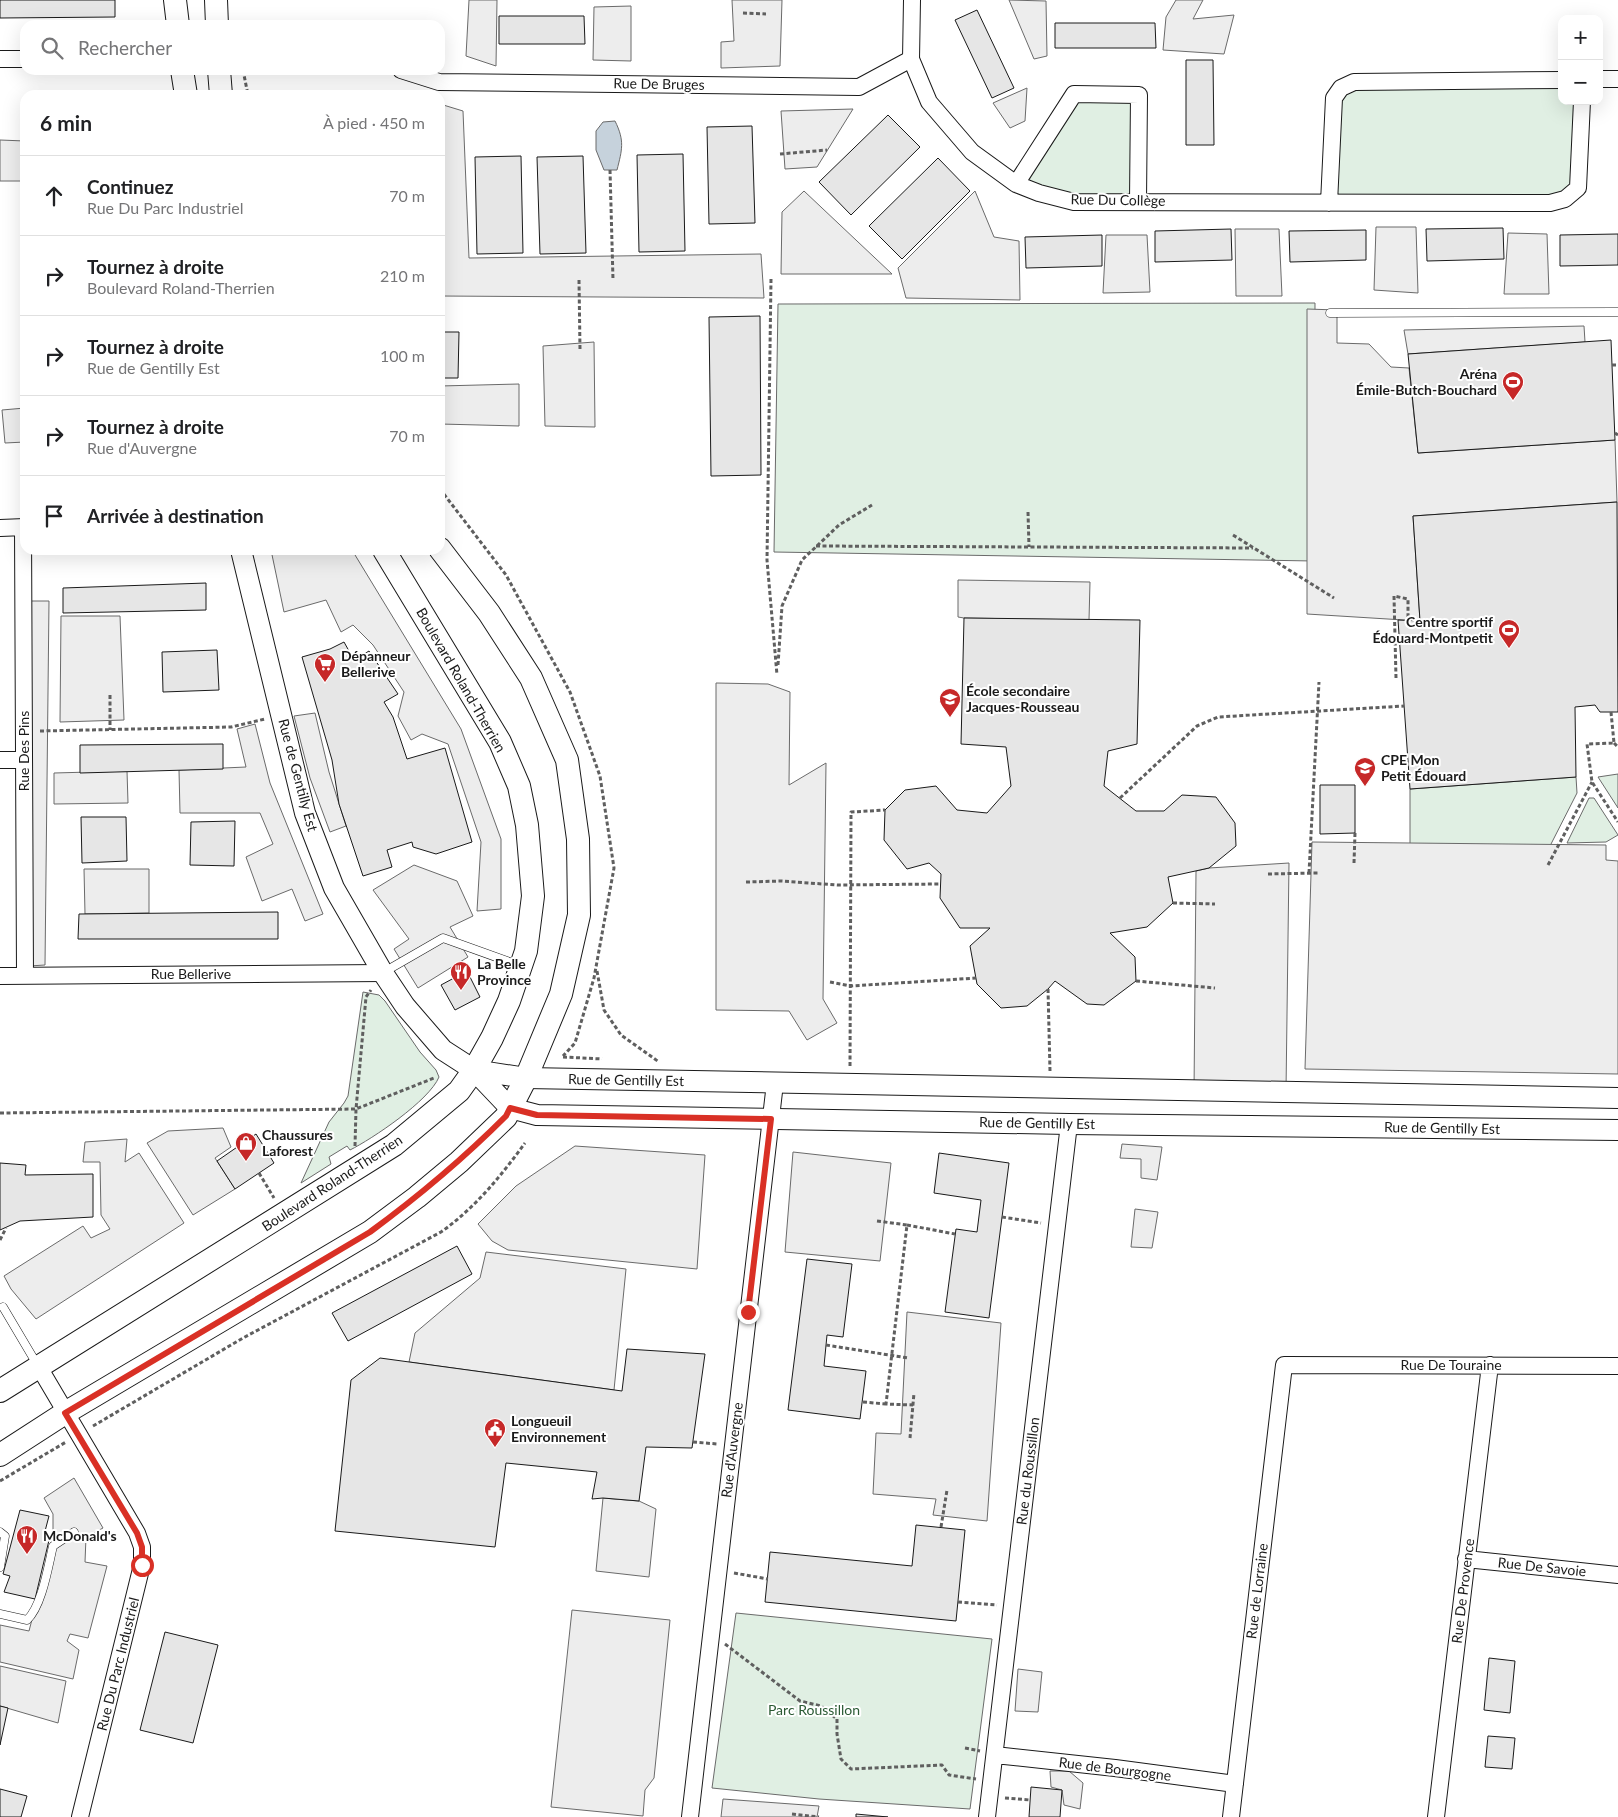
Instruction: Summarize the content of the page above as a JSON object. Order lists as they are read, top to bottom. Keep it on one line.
{"streets":{"main road":["Boulevard Roland-Therrien"],"street":["Rue De Bruges","Rue Du Collège","Rue Des Pins","Rue de Gentilly Est","Rue Bellerive","Rue De Touraine","Rue d'Auvergne","Rue du Roussillon","Rue De Savoie","Rue de Lorraine","Rue De Provence","Rue Du Parc Industriel","Rue de Bourgogne"]},"crossings":[["Rue De Bruges","Rue Du Collège"],["Boulevard Roland-Therrien","Rue de Gentilly Est"],["Boulevard Roland-Therrien","Rue Du Parc Industriel"],["Rue Des Pins","Rue Bellerive"],["Rue de Gentilly Est","Rue Bellerive"],["Rue de Gentilly Est","Rue d'Auvergne"],["Rue de Gentilly Est","Rue du Roussillon"],["Rue De Touraine","Rue de Lorraine"],["Rue De Touraine","Rue De Provence"],["Rue du Roussillon","Rue de Bourgogne"],["Rue De Savoie","Rue De Provence"],["Rue de Lorraine","Rue de Bourgogne"]],"parks":["Parc Roussillon"],"places":{"sports":["Aréna Émile-Butch-Bouchard","Centre sportif Édouard-Montpetit"],"supermarket":["Dépanneur Bellerive"],"school or university":["École secondaire Jacques-Rousseau","CPE Mon Petit Édouard"],"restaurant":["La Belle Province","McDonald's"],"shop":["Chaussures Laforest"],"public building":["Longueuil Environnement"]},"page":{"map_buttons":["+","−"],"search":"Rechercher","heading":["6 min","À pied · 450 m"],"list":[["Continuez","Rue Du Parc Industriel","70 m"],["Tournez à droite","Boulevard Roland-Therrien","210 m"],["Tournez à droite","Rue de Gentilly Est","100 m"],["Tournez à droite","Rue d'Auvergne","70 m"],"Arrivée à destination"]}}
